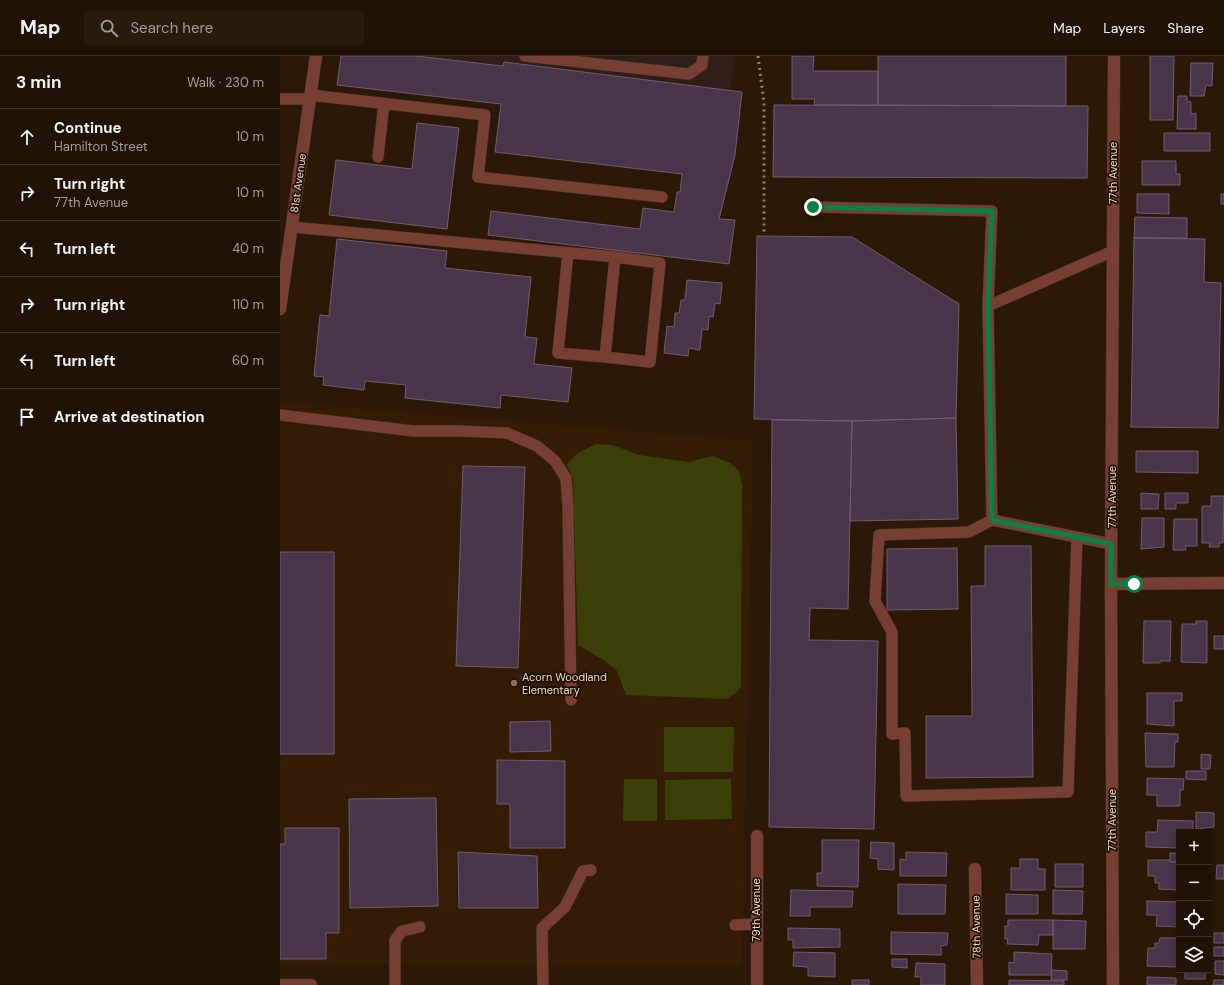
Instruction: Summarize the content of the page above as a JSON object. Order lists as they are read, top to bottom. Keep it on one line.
{"streets":{"street":["77th Avenue","81st Avenue","79th Avenue","78th Avenue"]},"places":["Acorn Woodland Elementary"],"page":{"header":"Map","search":"Search here","nav":["Map","Layers","Share"],"heading":["3 min","Walk · 230 m"],"list":[["Continue","Hamilton Street","10 m"],["Turn right","77th Avenue","10 m"],["Turn left","40 m"],["Turn right","110 m"],["Turn left","60 m"],"Arrive at destination"],"map_buttons":["+","−"]}}
